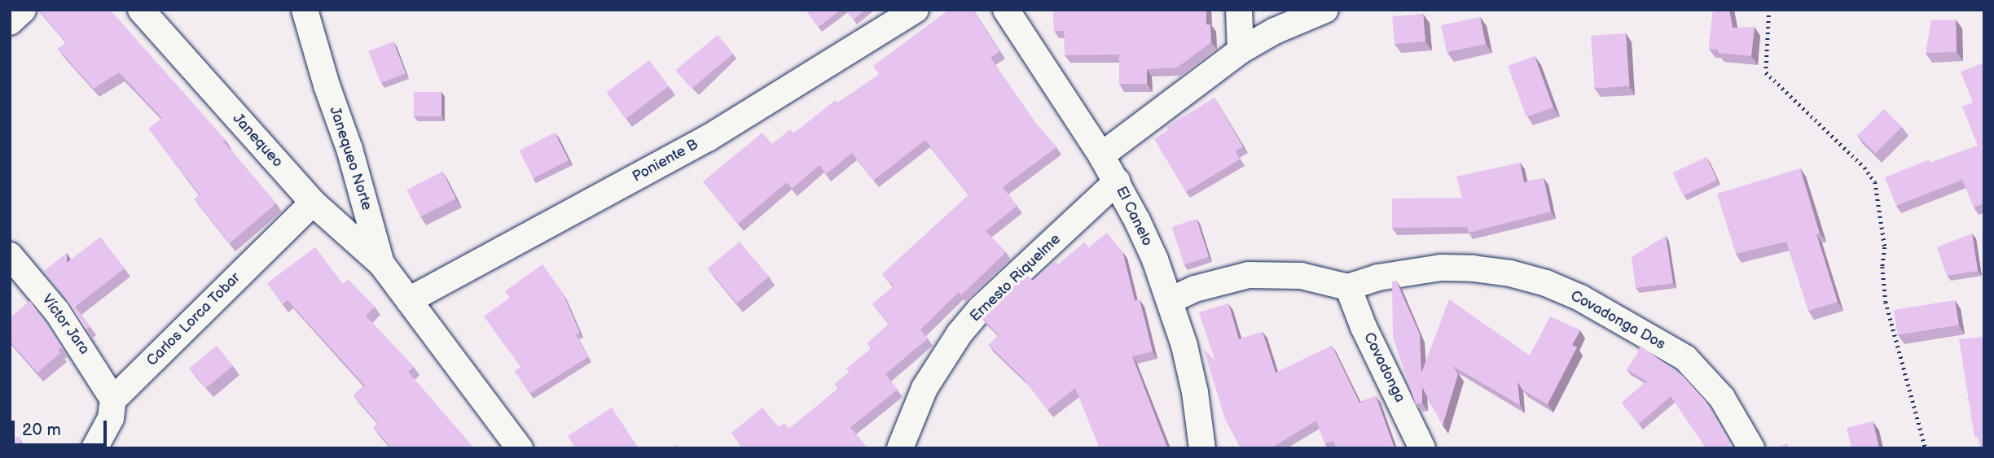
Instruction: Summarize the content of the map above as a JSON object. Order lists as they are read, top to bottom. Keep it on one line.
{"streets":{"street":["Janequeo","Janequeo Norte","Poniente B","El Canelo","Ernesto Riquelme","Carlos Lorca Tobar","Covadonga Dos","Víctor Jara","Covadonga"]},"crossings":[["Janequeo","Janequeo Norte"],["Janequeo","Carlos Lorca Tobar"],["Janequeo Norte","Poniente B"],["El Canelo","Ernesto Riquelme"],["Carlos Lorca Tobar","Víctor Jara"],["Covadonga Dos","Covadonga"]],"scale_bar":"20 m"}
